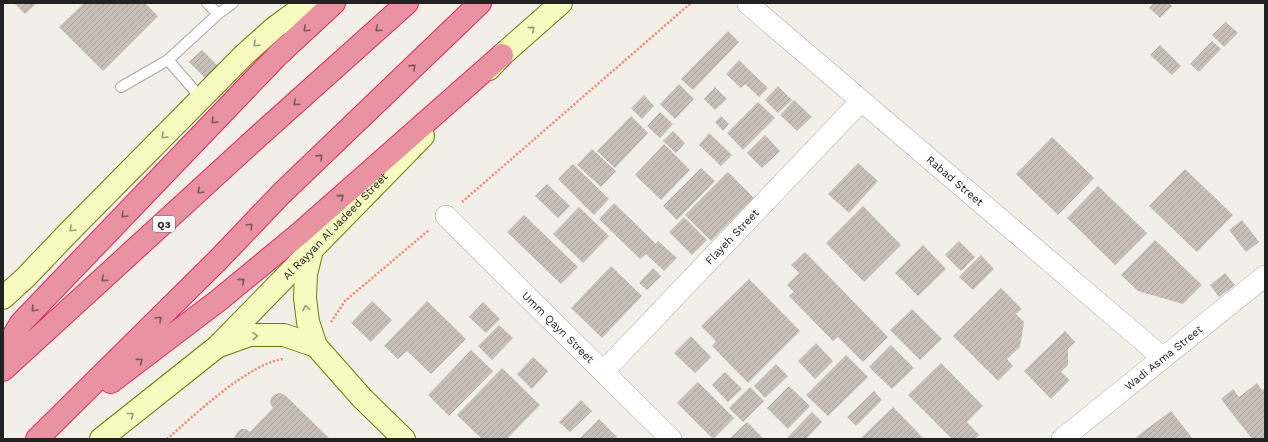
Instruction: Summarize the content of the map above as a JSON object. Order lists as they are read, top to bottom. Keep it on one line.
{"streets":{"highway":["Q3"],"street":["Rabad Street","Al Rayyan Al Jadeed Street","Flayeh Street","Umm Qayn Street","Wadi Asma Street"]},"crossings":[["Rabad Street","Flayeh Street"],["Rabad Street","Wadi Asma Street"],["Flayeh Street","Umm Qayn Street"]]}
